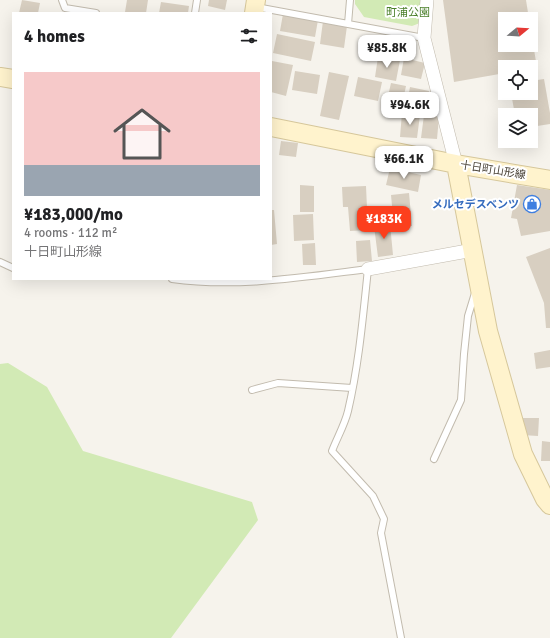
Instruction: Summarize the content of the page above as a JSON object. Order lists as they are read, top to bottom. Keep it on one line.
{"streets":{"street":["十日町山形線"]},"parks":["町浦公園"],"places":{"shop":["メルセデスベンツ"]},"north":"right","page":{"heading":"4 homes","price":["¥85.8K","¥94.6K","¥66.1K","¥183K"],"list":[{"name":"¥183,000/mo","note":"4 rooms · 112 m² · 十日町山形線"}]}}
